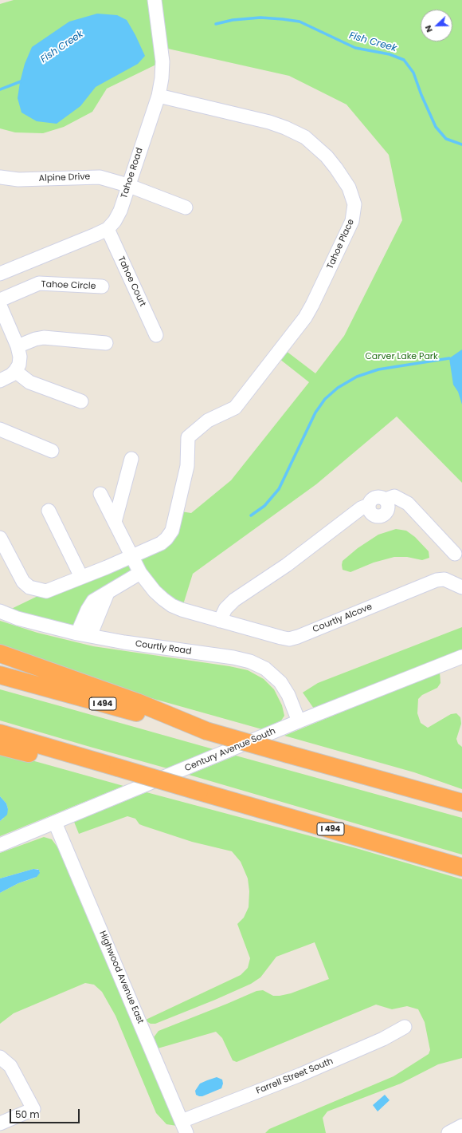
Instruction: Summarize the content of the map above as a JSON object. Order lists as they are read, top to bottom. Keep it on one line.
{"streets":{"highway":["I 494"],"street":["Tahoe Road","Alpine Drive","Tahoe Place","Tahoe Court","Tahoe Circle","Courtly Alcove","Courtly Road","Century Avenue South","Highwood Avenue East","Farrell Street South"]},"crossings":[["Tahoe Road","Alpine Drive"],["Tahoe Road","Tahoe Place"],["Tahoe Road","Tahoe Court"],["Tahoe Place","Courtly Alcove"],["Courtly Road","Century Avenue South"],["Century Avenue South","Highwood Avenue East"],["Highwood Avenue East","Farrell Street South"]],"water":["Fish Creek"],"parks":["Carver Lake Park"],"scale_bar":"50 m","north":"left"}
